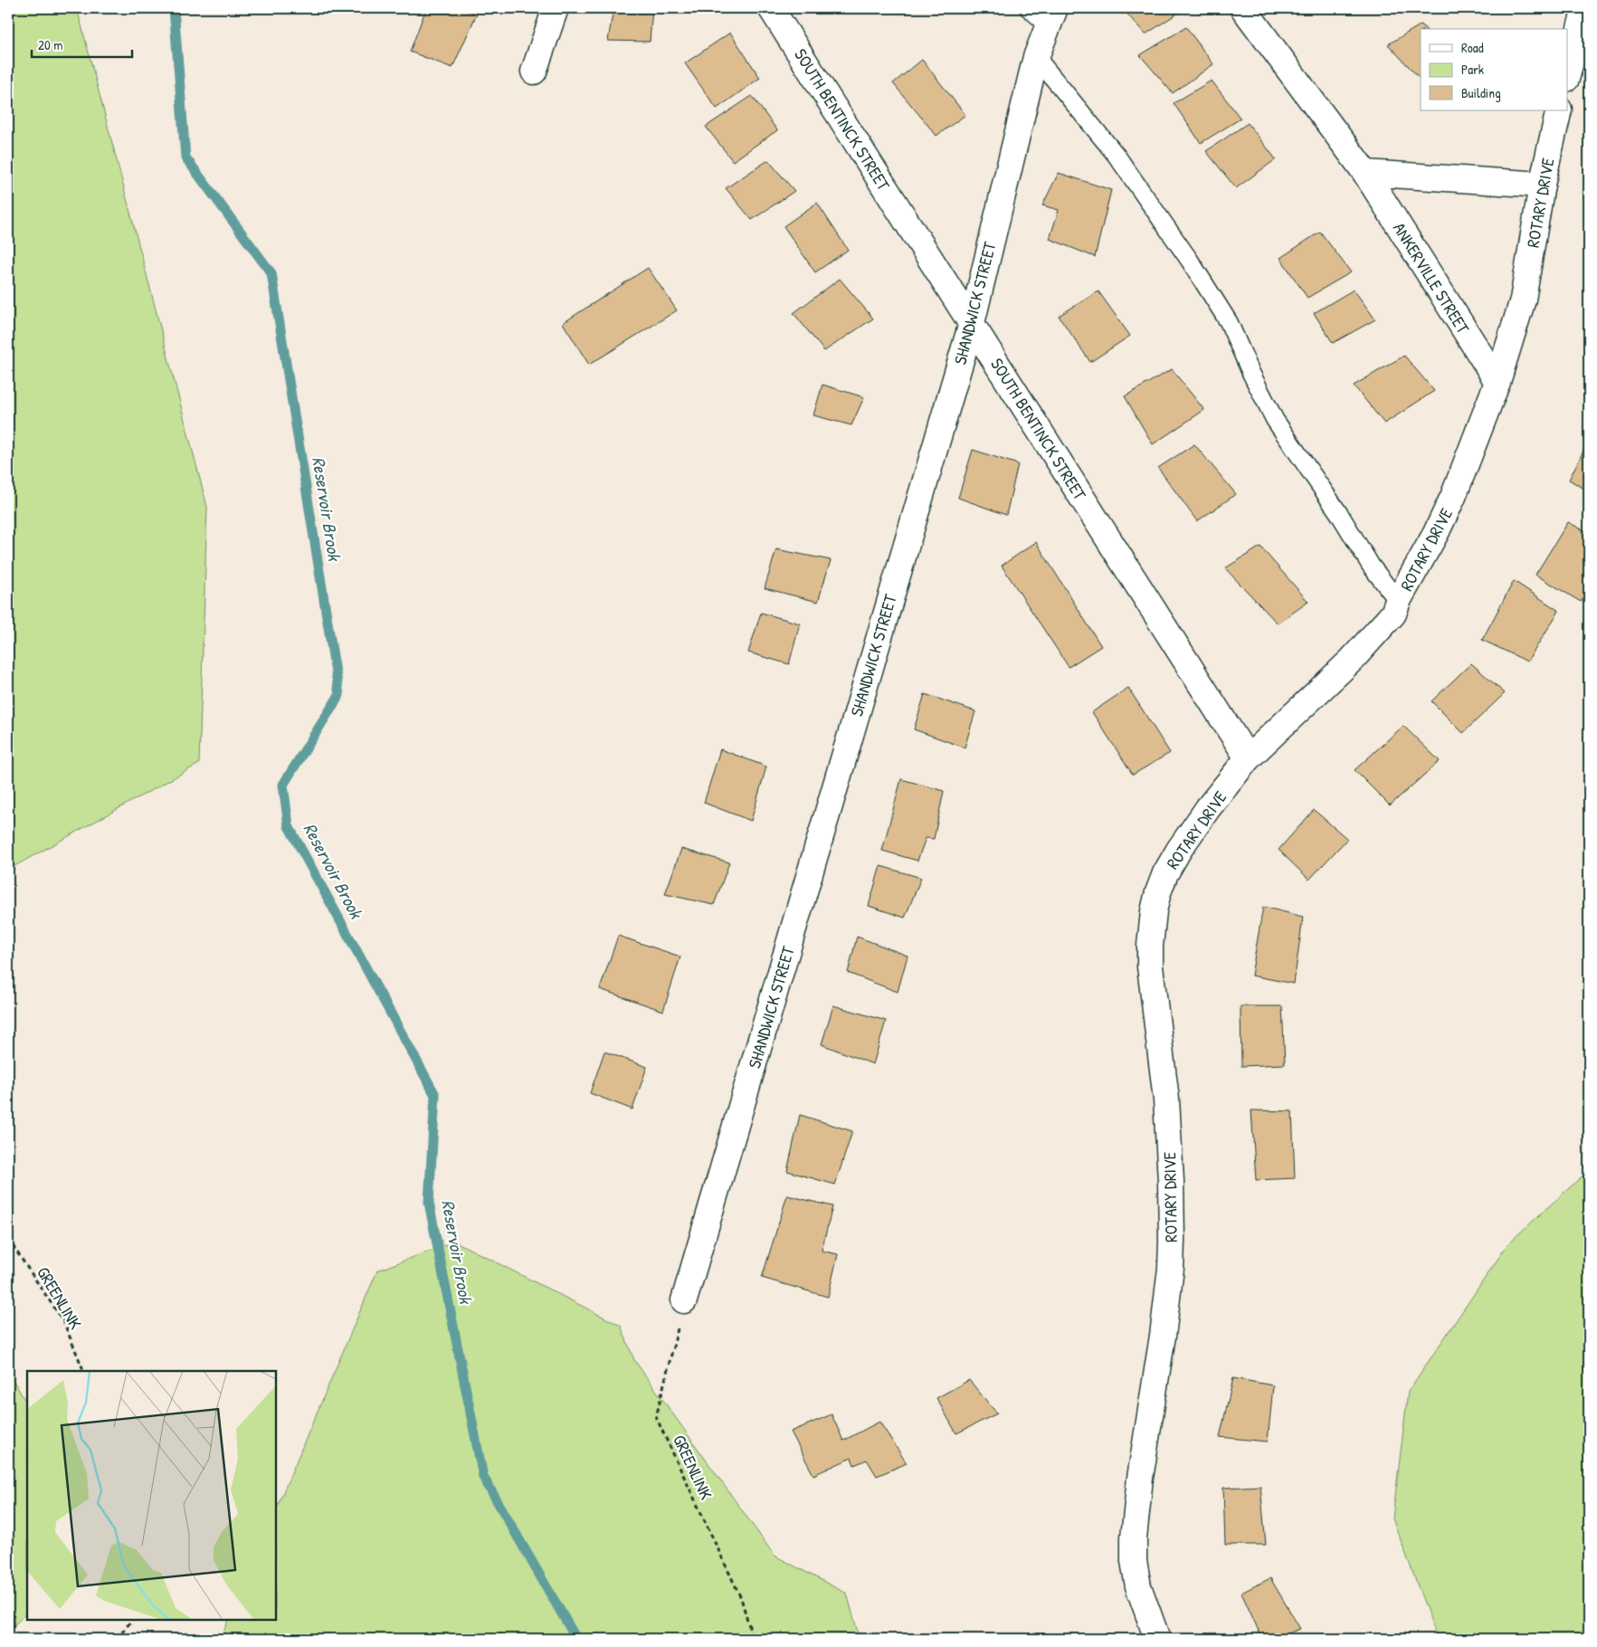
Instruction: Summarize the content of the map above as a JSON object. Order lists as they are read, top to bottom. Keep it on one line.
{"streets":{"street":["SOUTH BENTINCK STREET","ROTARY DRIVE","ANKERVILLE STREET","SHANDWICK STREET"],"path":["GREENLINK"]},"crossings":[["SOUTH BENTINCK STREET","ROTARY DRIVE"],["SOUTH BENTINCK STREET","SHANDWICK STREET"],["ROTARY DRIVE","ANKERVILLE STREET"],["SHANDWICK STREET","GREENLINK"]],"water":["Reservoir Brook"],"legend":["Road","Park","Building"],"scale_bar":"20 m"}
